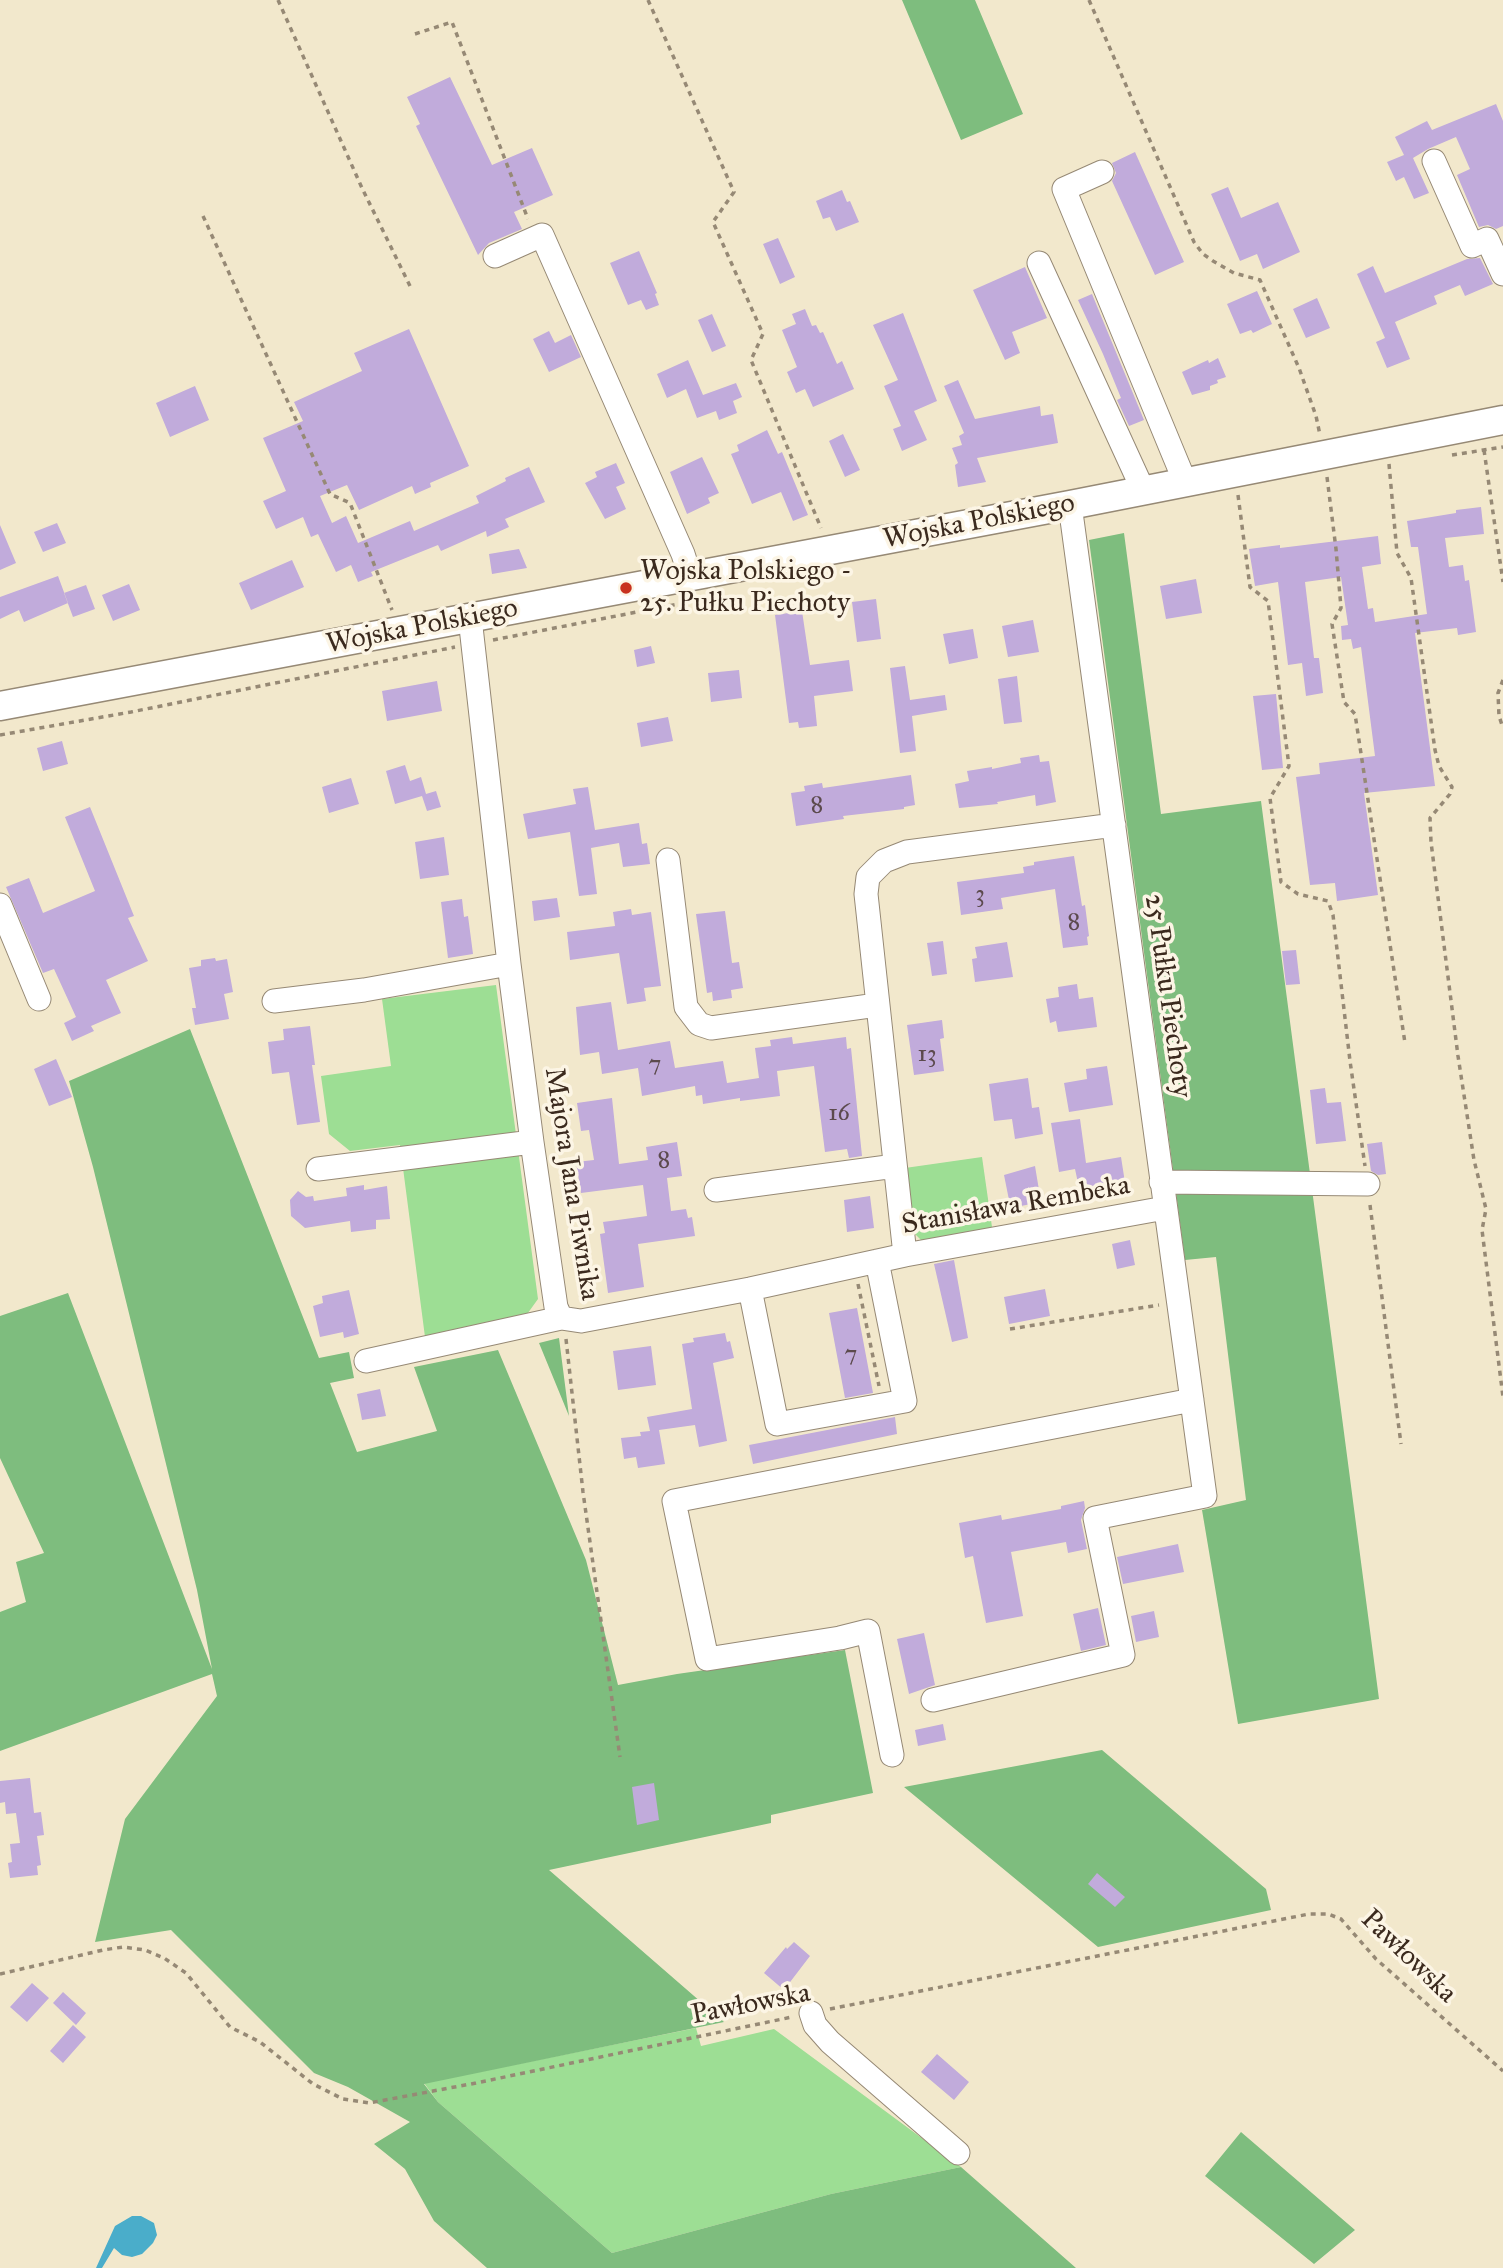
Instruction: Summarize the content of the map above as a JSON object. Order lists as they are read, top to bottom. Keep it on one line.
{"streets":{"main road":["Wojska Polskiego"],"street":["25 Pułku Piechoty","Majora Jana Piwnika","Stanisława Rembeka"],"path":["Pawłowska"]},"crossings":[["Wojska Polskiego","25 Pułku Piechoty"],["Wojska Polskiego","Majora Jana Piwnika"],["25 Pułku Piechoty","Stanisława Rembeka"],["Majora Jana Piwnika","Stanisława Rembeka"]],"places":["Wojska Polskiego - 25. Pułku Piechoty"],"house_numbers":["8","3","8","13","7","16","8","7"]}
